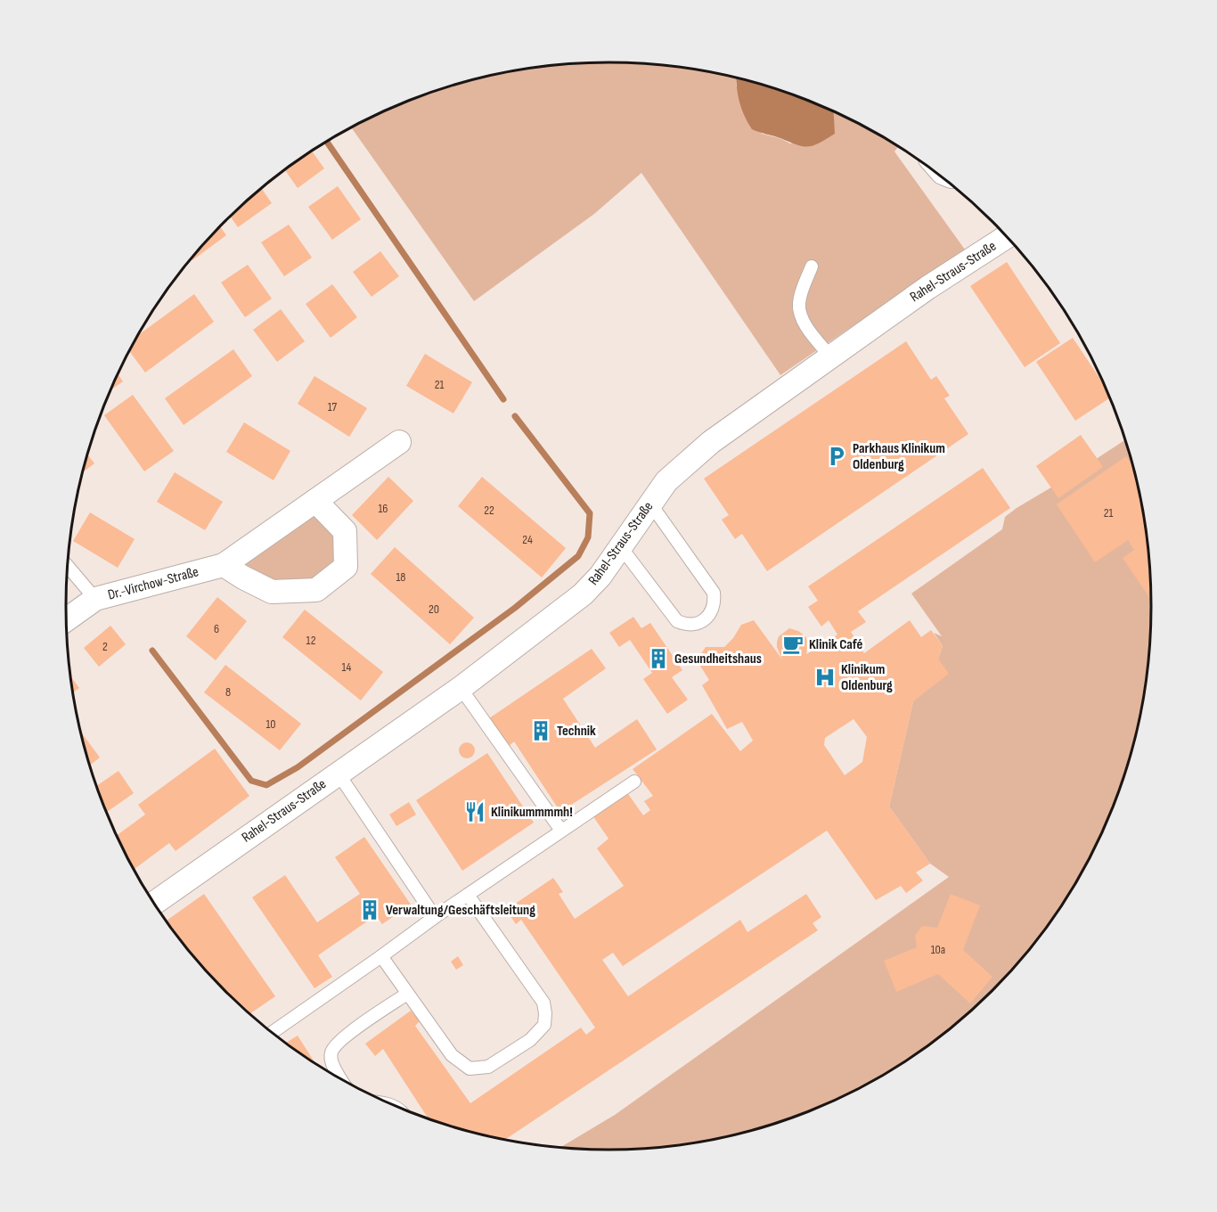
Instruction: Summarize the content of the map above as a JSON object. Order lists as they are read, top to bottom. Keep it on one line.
{"streets":{"street":["Rahel-Straus-Straße","Dr.-Virchow-Straße"]},"places":{"parking":["Parkhaus Klinikum Oldenburg"],"cafe":["Klinik Café"],"building":["Gesundheitshaus","Technik","Verwaltung/Geschäftsleitung"],"hospital":["Klinikum Oldenburg"],"restaurant":["Klinikummmmh!"]},"house_numbers":["21","17","16","22","21","24","18","20","6","12","2","14","8","10","10a"]}
